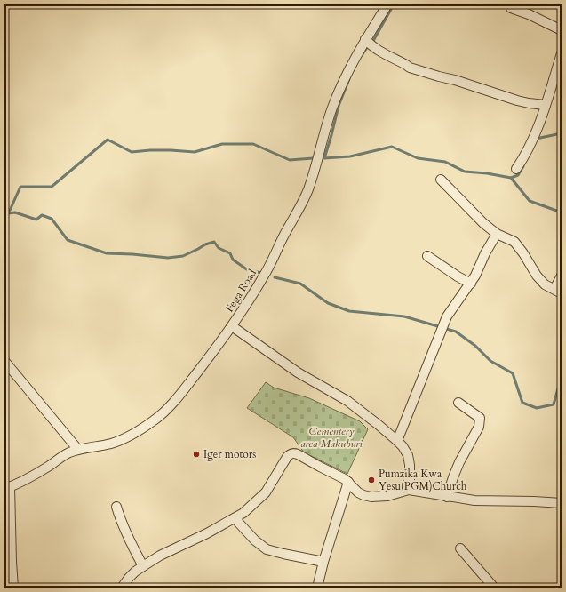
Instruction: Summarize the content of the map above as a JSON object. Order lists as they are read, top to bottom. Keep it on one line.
{"streets":{"street":["Fega Road"]},"parks":["Cementery area Makuburi"],"places":["Iger motors","Pumzika Kwa Yesu(PGM)Church"]}
